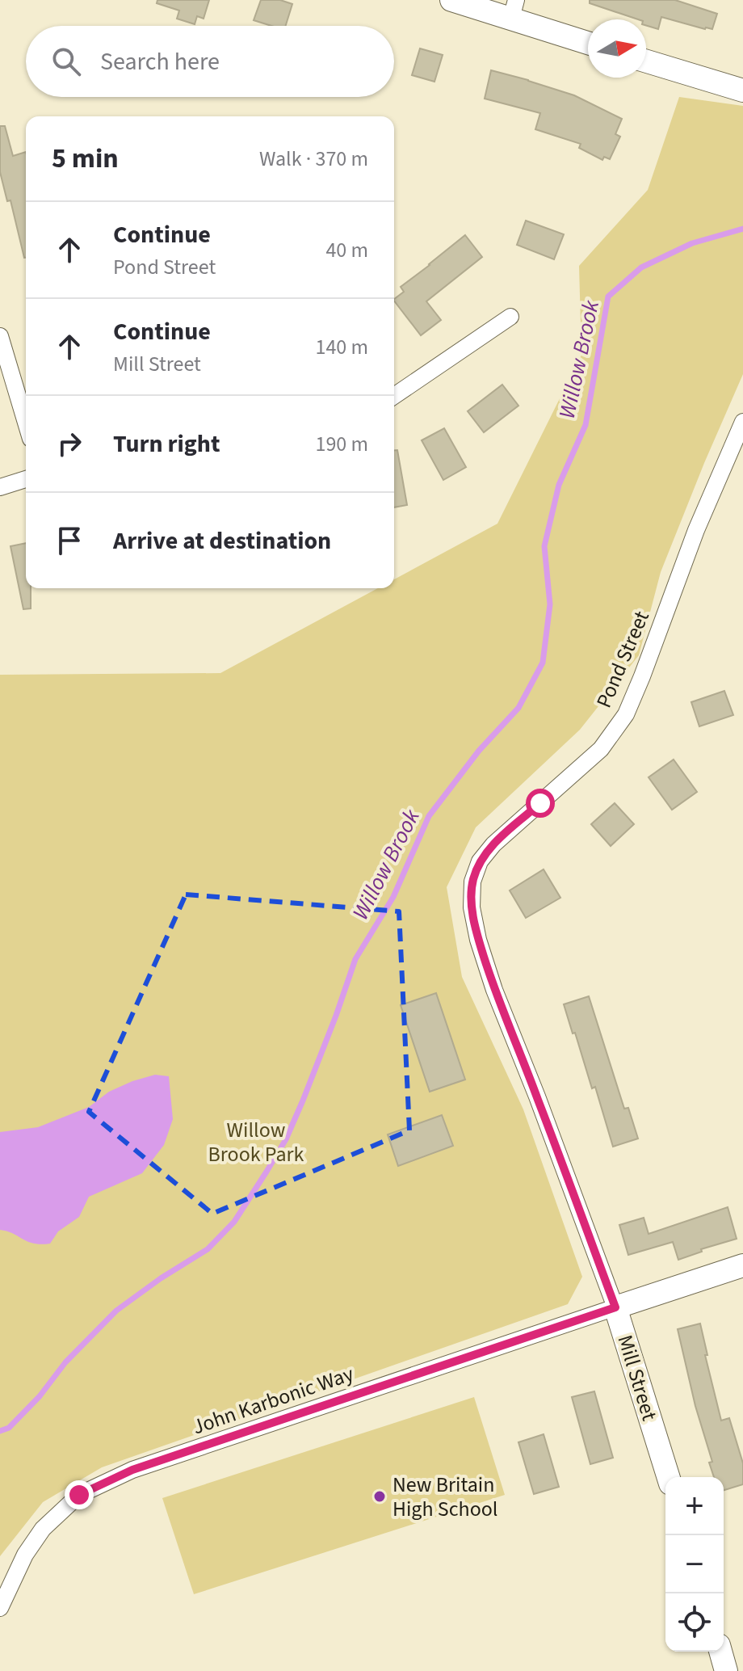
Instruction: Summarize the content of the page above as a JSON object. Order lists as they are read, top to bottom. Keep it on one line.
{"streets":{"street":["Pond Street","Mill Street","John Karbonic Way"]},"crossings":[["Pond Street","Mill Street"],["Mill Street","John Karbonic Way"]],"water":["Willow Brook"],"parks":["Willow Brook Park"],"places":["New Britain High School"],"north":"right","page":{"search":"Search here","heading":["5 min","Walk · 370 m"],"list":[["Continue","Pond Street","40 m"],["Continue","Mill Street","140 m"],["Turn right","190 m"],"Arrive at destination"],"map_buttons":["+","−"]}}
